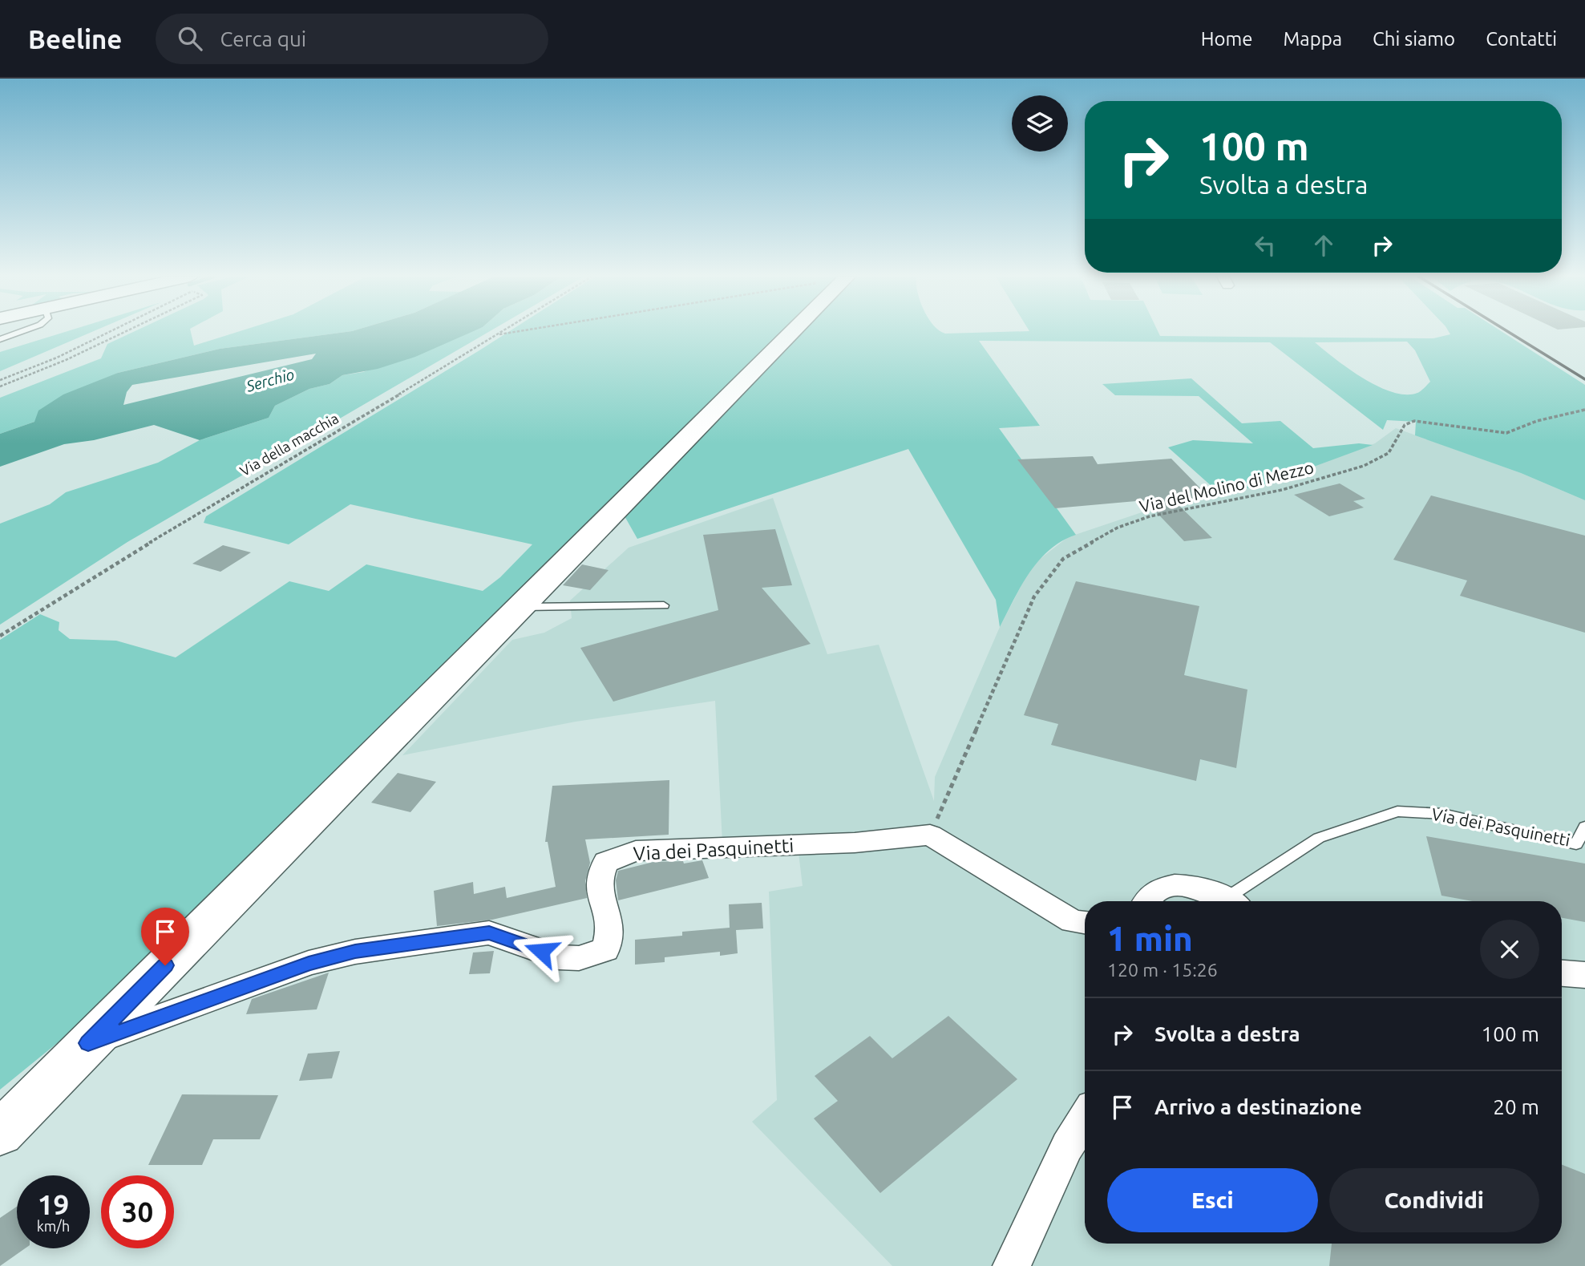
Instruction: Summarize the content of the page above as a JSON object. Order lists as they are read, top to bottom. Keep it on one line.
{"streets":{"street":["Via dei Pasquinetti"],"path":["Via della macchia","Via del Molino di Mezzo"]},"crossings":[["Via del Molino di Mezzo","Via dei Pasquinetti"]],"water":["Serchio"],"page":{"header":"Beeline","search":"Cerca qui","nav":["Home","Mappa","Chi siamo","Contatti"],"turn":["100 m","Svolta a destra"],"heading":["1 min","120 m · 15:26"],"list":[{"name":"Svolta a destra","value":"100 m"},{"name":"Arrivo a destinazione","value":"20 m"}],"buttons":["Esci","Condividi"],"speed":"19 km/h","limit":"30"}}
